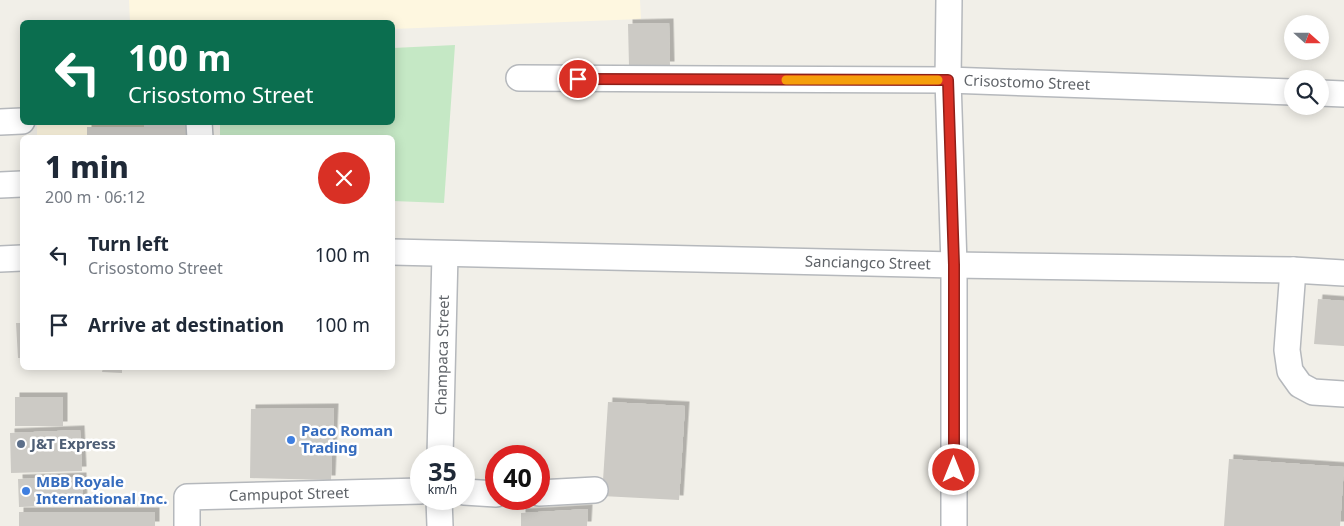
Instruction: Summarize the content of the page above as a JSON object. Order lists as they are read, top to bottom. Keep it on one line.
{"streets":{"street":["Crisostomo Street","Sanciangco Street","Champaca Street","Campupot Street"]},"crossings":[["Sanciangco Street","Champaca Street"]],"places":["Paco Roman Trading","J&T Express","MBB Royale International Inc."],"north":"right","page":{"turn":["100 m","Crisostomo Street"],"heading":["1 min","200 m · 06:12"],"list":[{"name":"Turn left","note":"Crisostomo Street","value":"100 m"},{"name":"Arrive at destination","value":"100 m"}],"speed":"35 km/h","limit":"40"}}
